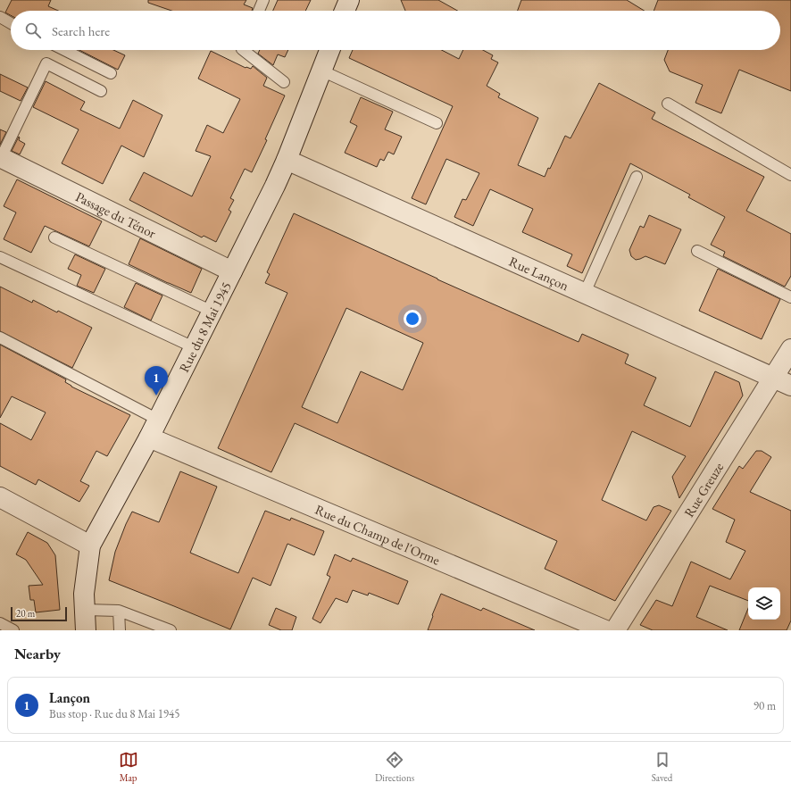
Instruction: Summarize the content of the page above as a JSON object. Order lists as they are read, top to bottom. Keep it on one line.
{"streets":{"street":["Passage du Ténor","Rue Lançon","Rue du 8 Mai 1945","Rue Greuze","Rue du Champ de l'Orme"]},"crossings":[["Passage du Ténor","Rue du 8 Mai 1945"],["Rue Lançon","Rue du 8 Mai 1945"],["Rue Lançon","Rue Greuze"],["Rue du 8 Mai 1945","Rue du Champ de l'Orme"]],"scale_bar":"20 m","page":{"search":"Search here","pins":"1","scale":"20 m","heading":"Nearby","list":[{"mark":"1","name":"Lançon","note":"Bus stop · Rue du 8 Mai 1945","value":"90 m"}],"nav":["Map","Directions","Saved"]}}
